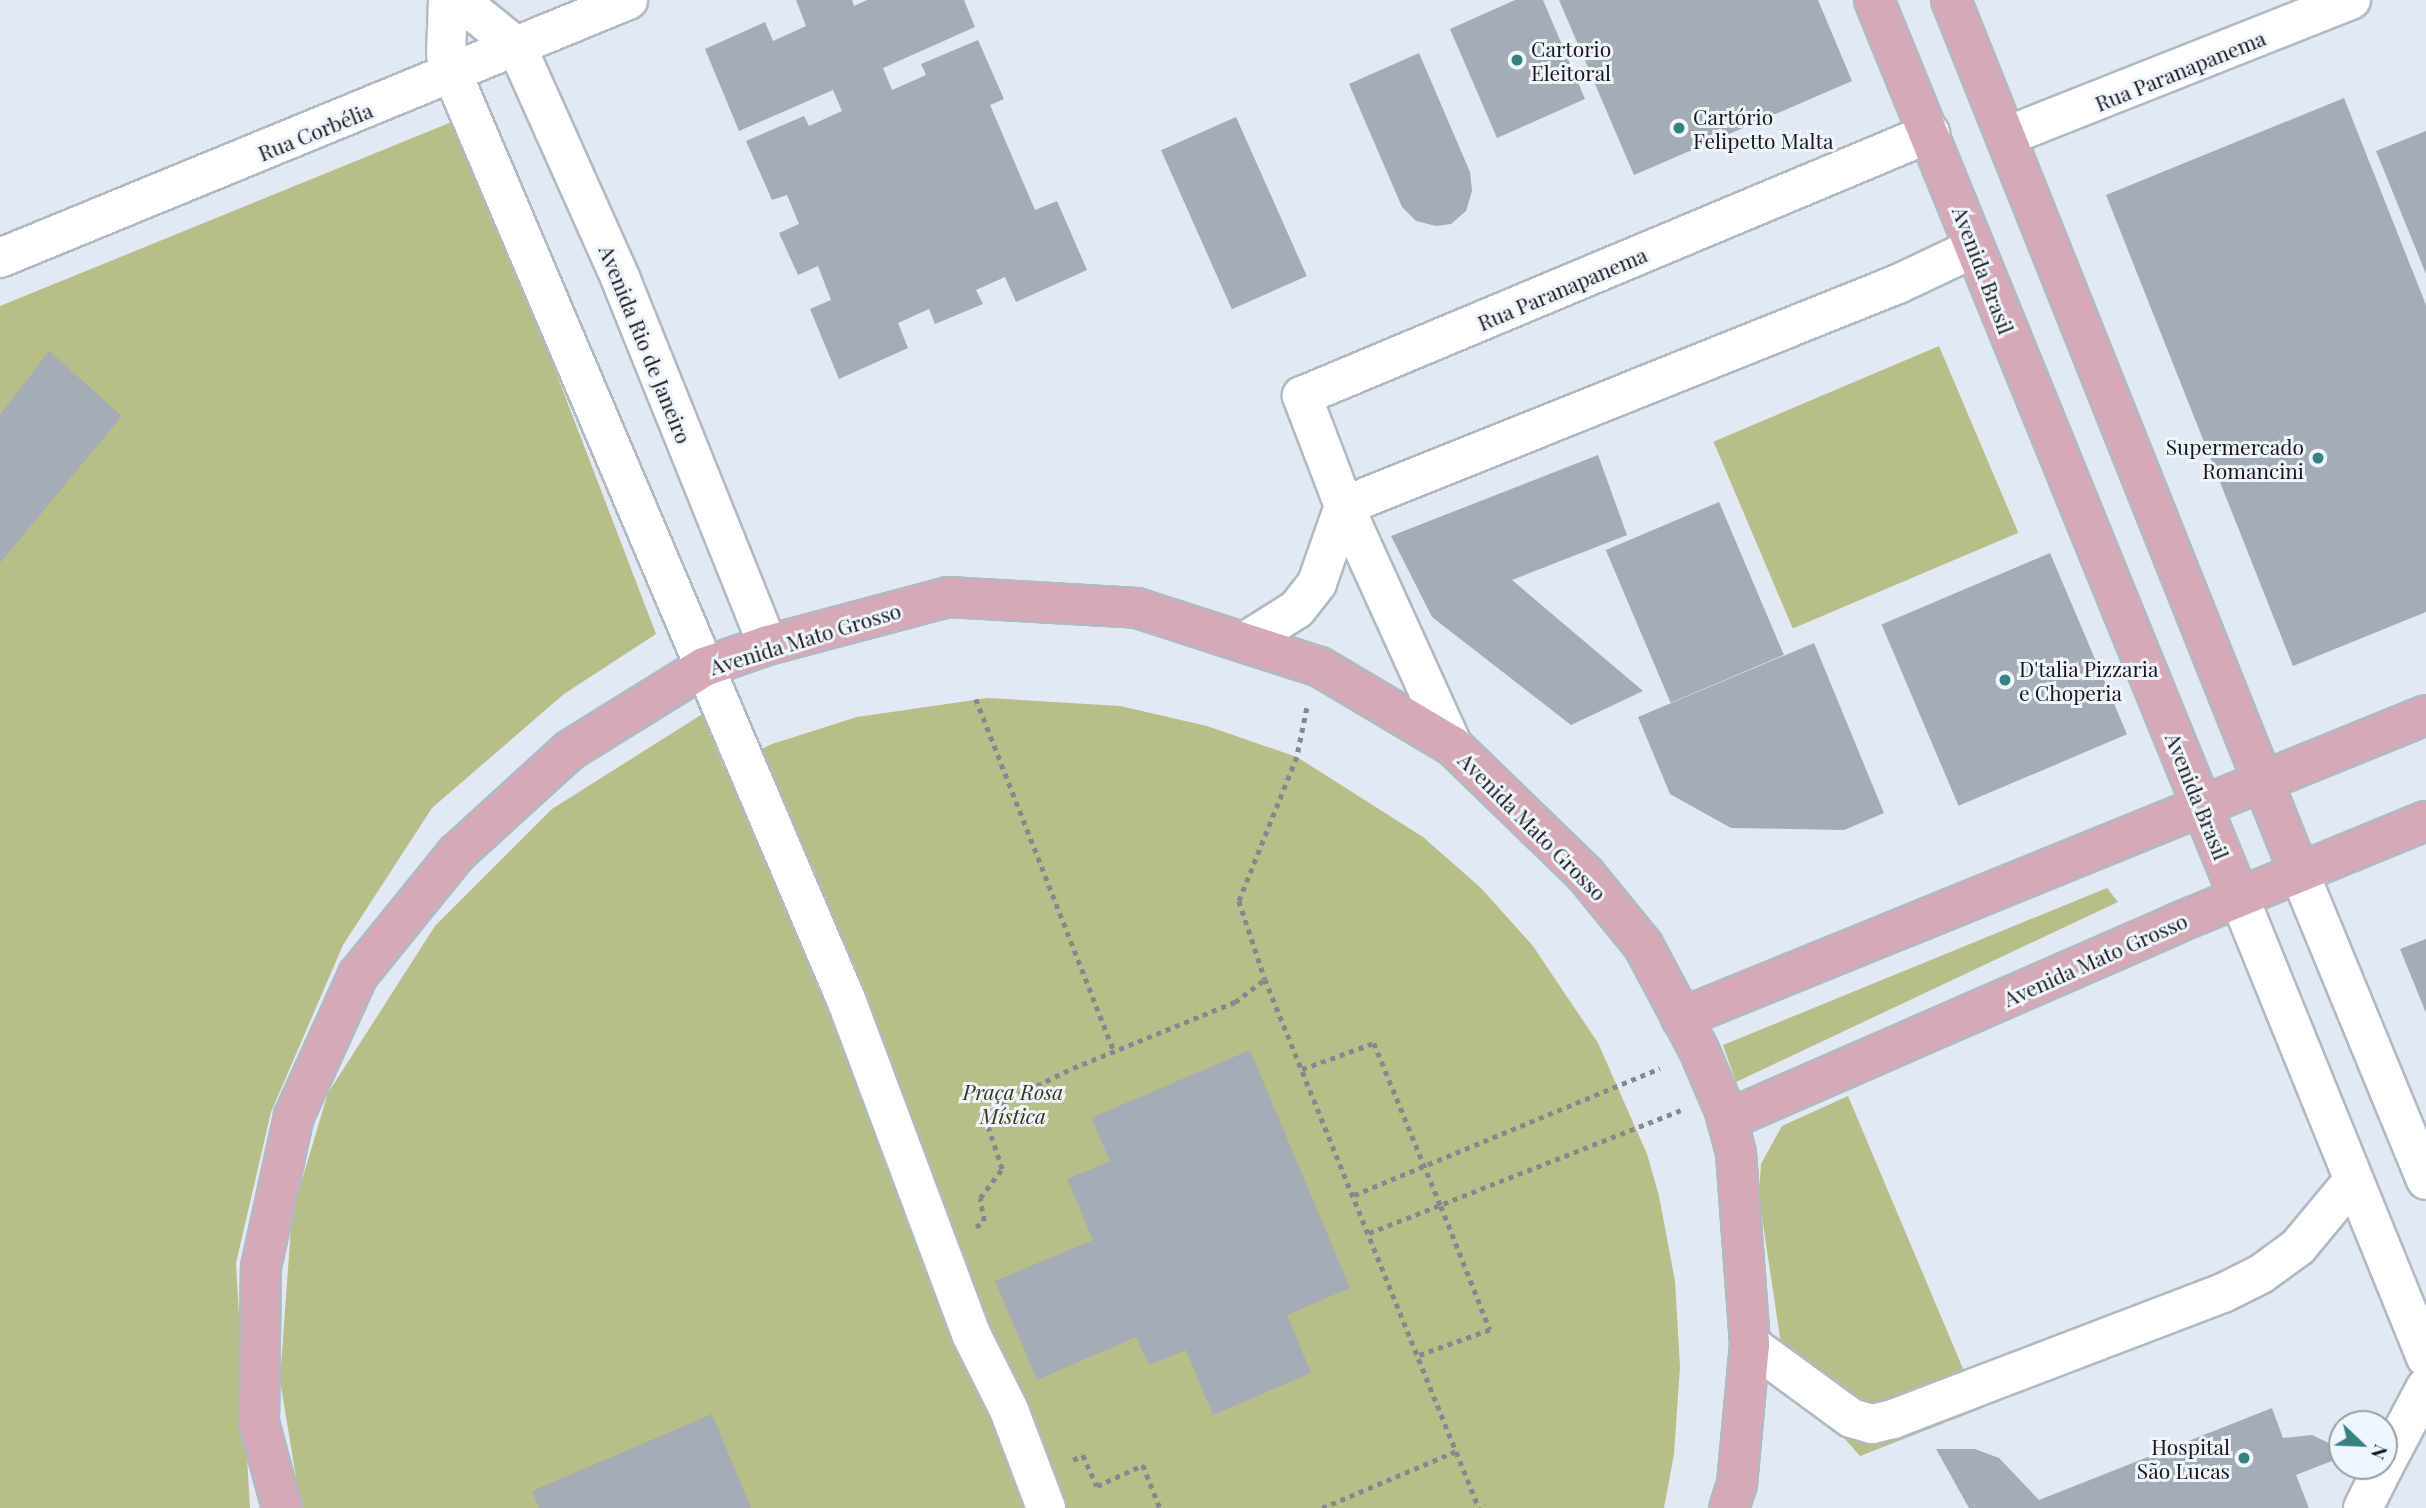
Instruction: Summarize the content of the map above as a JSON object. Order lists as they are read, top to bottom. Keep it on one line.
{"streets":{"main road":["Avenida Brasil","Avenida Mato Grosso"],"street":["Rua Paranapanema","Rua Corbélia","Avenida Rio de Janeiro"]},"crossings":[["Rua Paranapanema","Avenida Brasil"],["Rua Paranapanema","Avenida Mato Grosso"],["Rua Corbélia","Avenida Rio de Janeiro"],["Avenida Brasil","Avenida Mato Grosso"],["Avenida Rio de Janeiro","Avenida Mato Grosso"]],"parks":["Praça Rosa Mística"],"places":["Cartorio Eleitoral","Cartório Felipetto Malta","Supermercado Romancini","D'talia Pizzaria e Choperia","Hospital São Lucas"],"north":"bottom right"}
